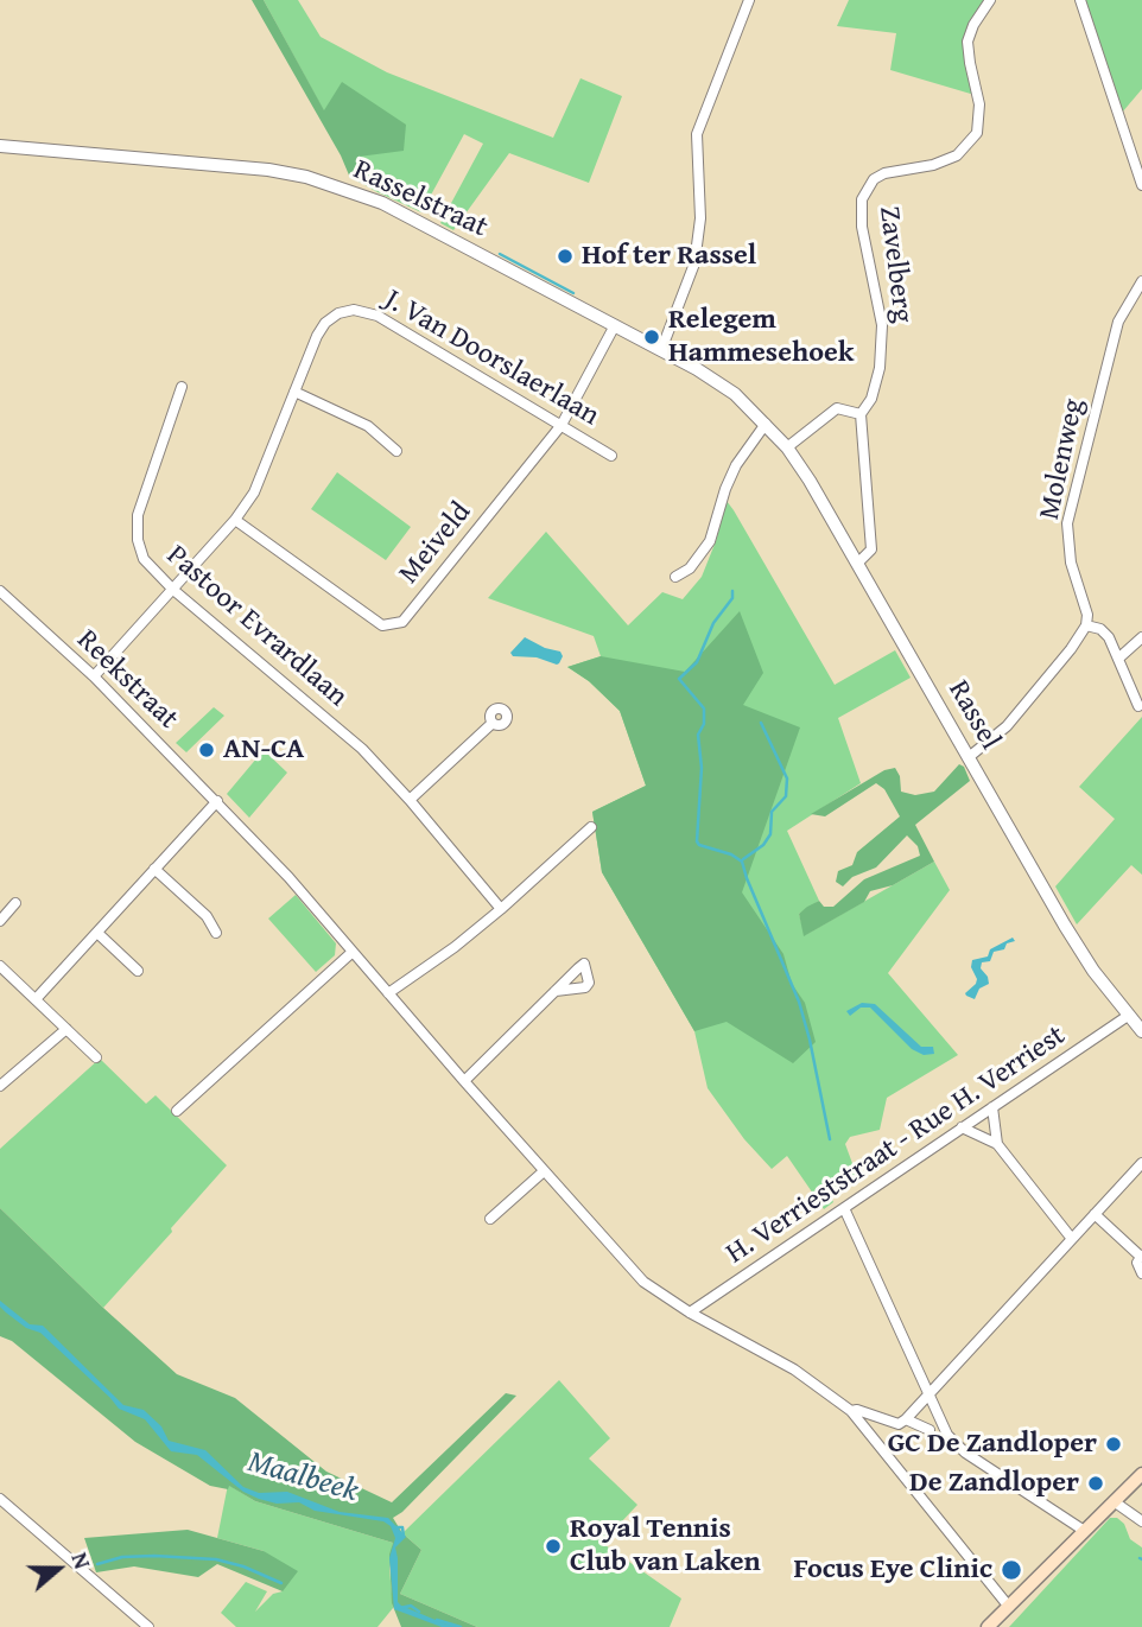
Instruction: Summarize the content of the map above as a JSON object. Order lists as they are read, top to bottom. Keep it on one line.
{"streets":{"street":["Rasselstraat","Zavelberg","J. Van Doorslaerlaan","Molenweg","Meiveld","Pastoor Evrardlaan","Reekstraat","Rassel","H. Verrieststraat - Rue H. Verriest"]},"crossings":[["Rasselstraat","Meiveld"],["Rasselstraat","Rassel"],["J. Van Doorslaerlaan","Meiveld"],["J. Van Doorslaerlaan","Pastoor Evrardlaan"],["J. Van Doorslaerlaan","Reekstraat"],["Reekstraat","H. Verrieststraat - Rue H. Verriest"],["Rassel","H. Verrieststraat - Rue H. Verriest"]],"water":["Maalbeek"],"places":["Hof ter Rassel","Relegem Hammesehoek","AN-CA","GC De Zandloper","De Zandloper","Royal Tennis Club van Laken","Focus Eye Clinic"],"north":"right"}
